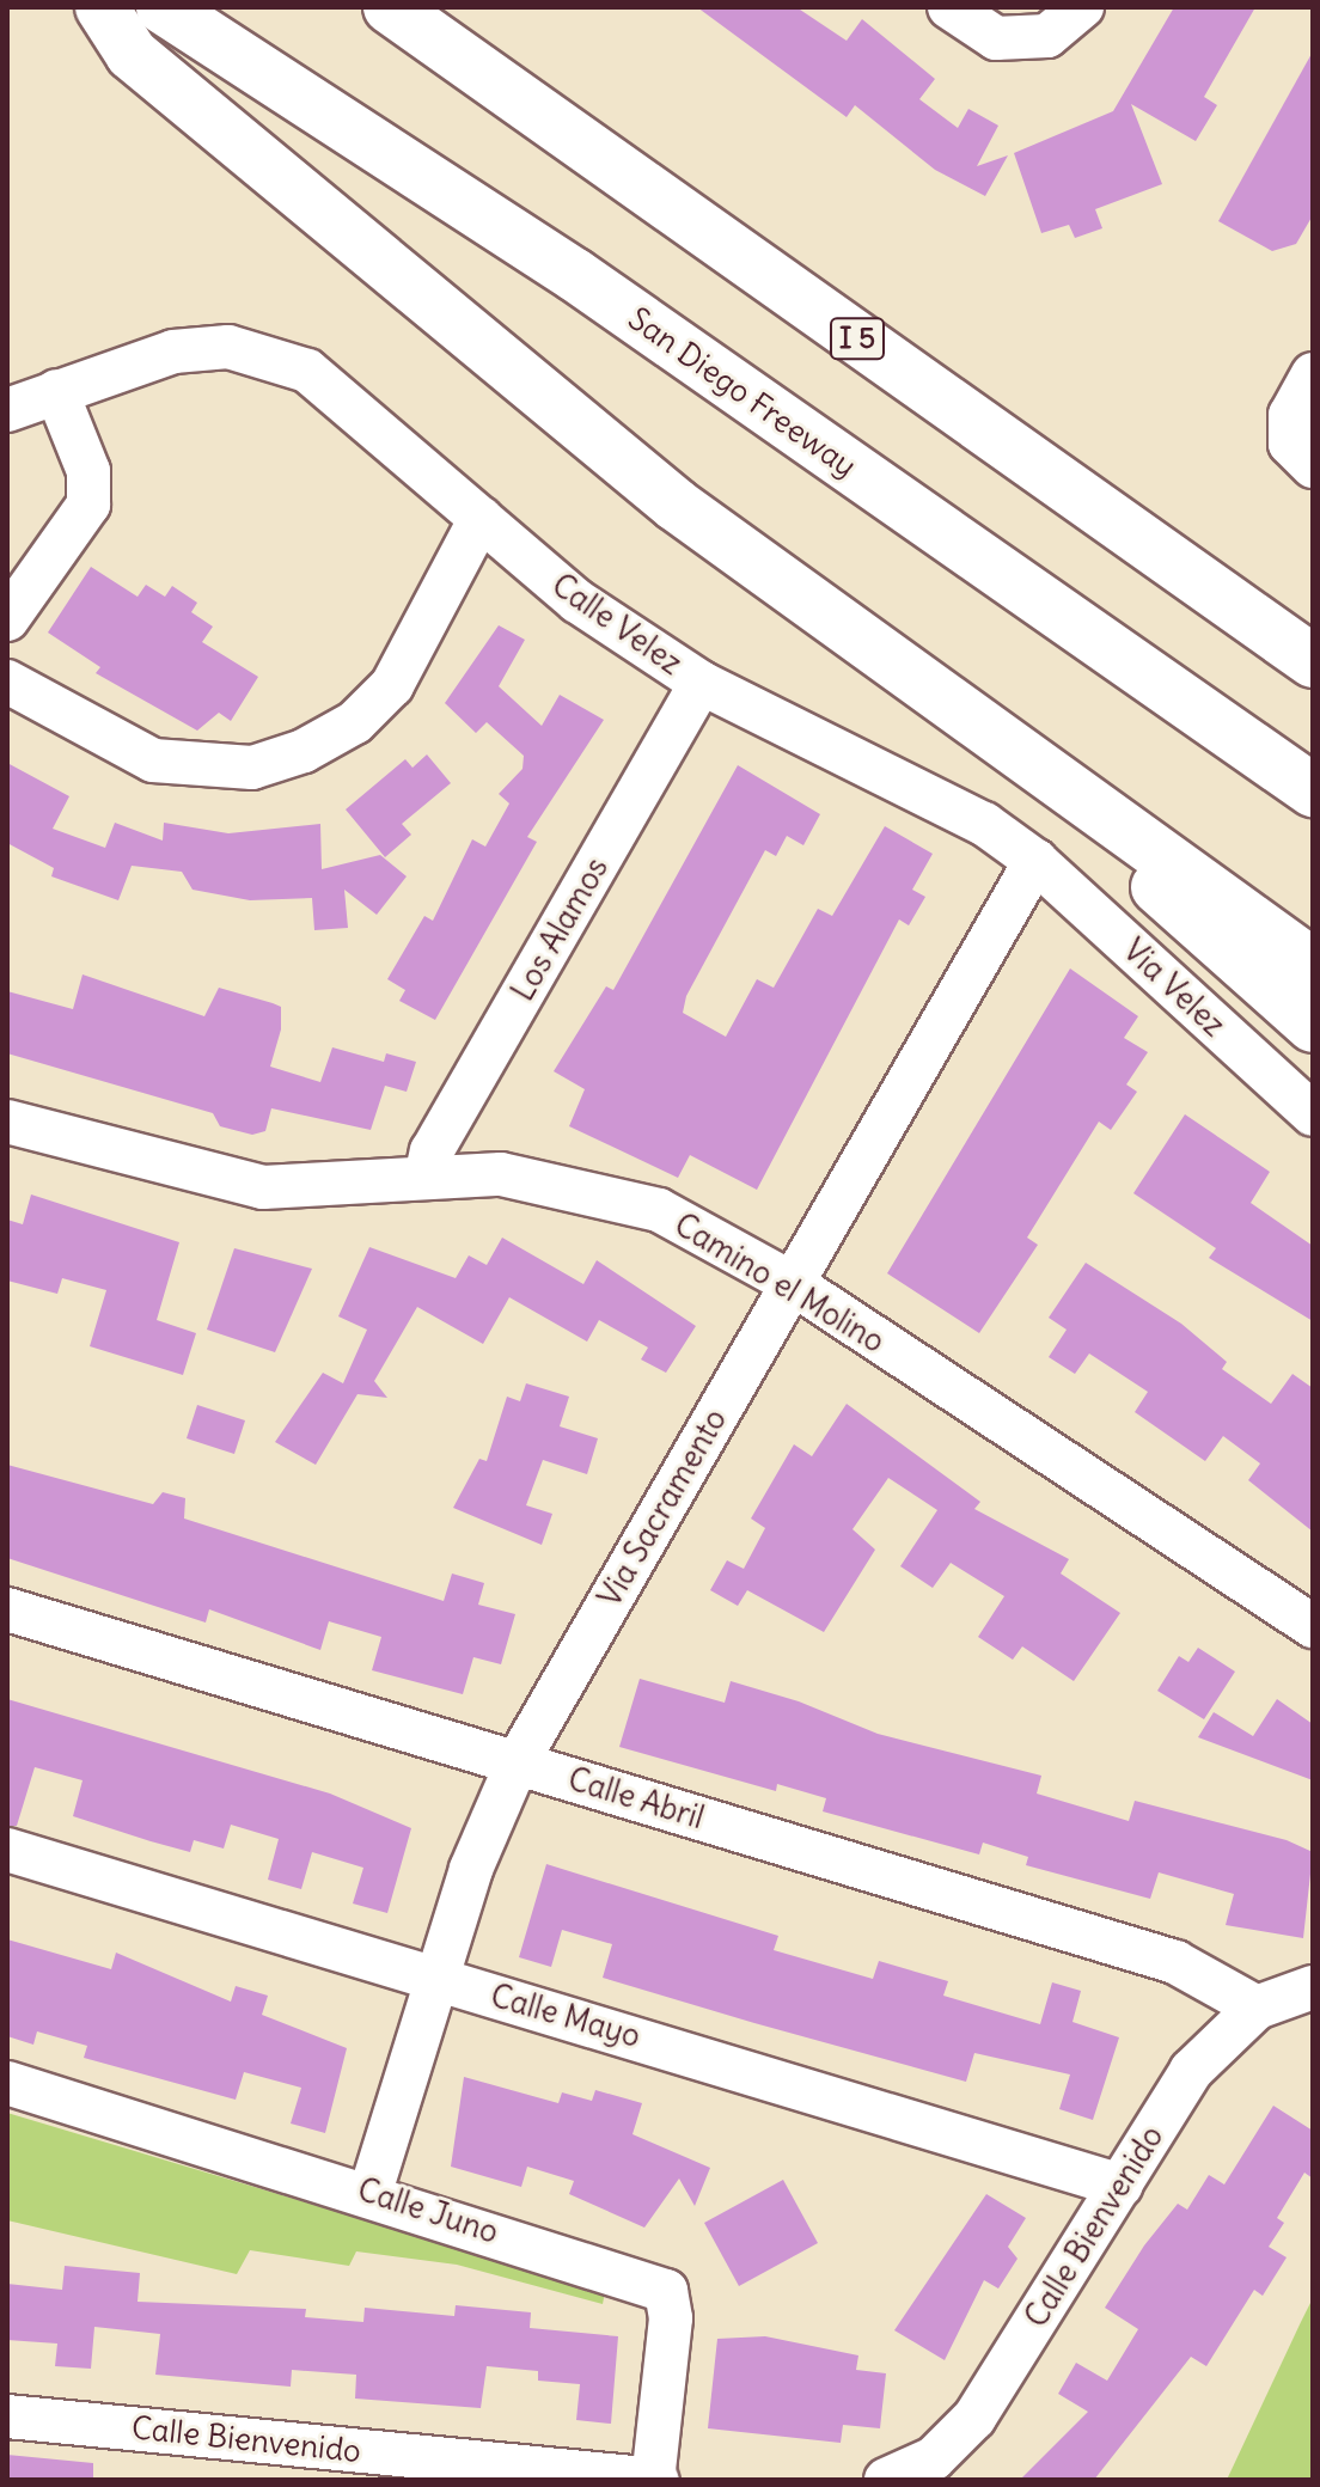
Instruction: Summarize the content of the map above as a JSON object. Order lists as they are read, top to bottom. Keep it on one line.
{"streets":{"highway":["I 5","San Diego Freeway"],"street":["Calle Velez","Los Alamos","Via Velez","Camino el Molino","Via Sacramento","Calle Abril","Calle Mayo","Calle Juno","Calle Bienvenido"]},"crossings":[["Calle Velez","Los Alamos"],["Calle Velez","Via Velez"],["Calle Velez","Via Sacramento"],["Los Alamos","Camino el Molino"],["Via Velez","Via Sacramento"],["Camino el Molino","Via Sacramento"],["Via Sacramento","Calle Abril"],["Via Sacramento","Calle Mayo"],["Via Sacramento","Calle Juno"],["Calle Abril","Calle Bienvenido"],["Calle Mayo","Calle Bienvenido"],["Calle Juno","Calle Bienvenido"]]}
